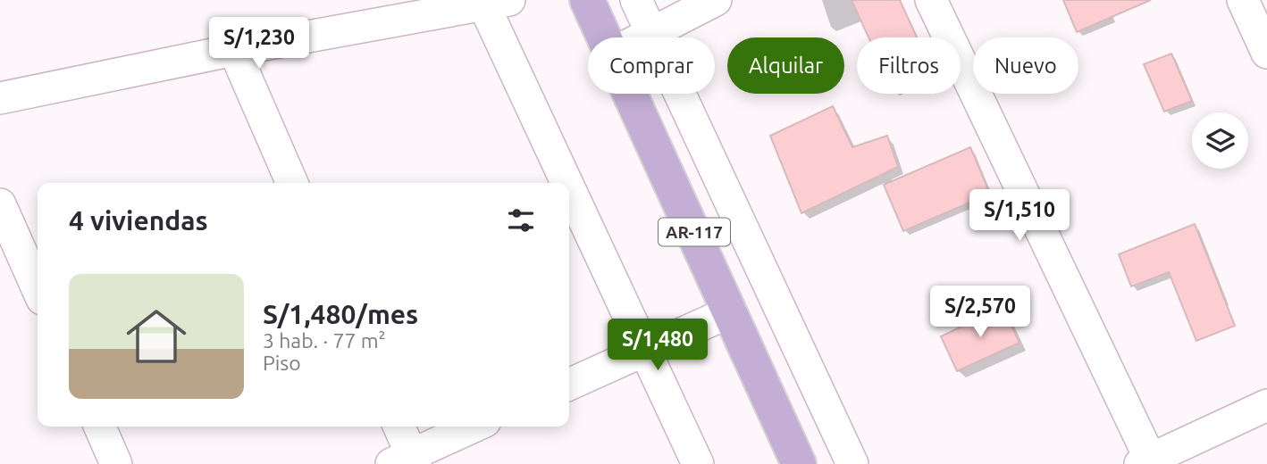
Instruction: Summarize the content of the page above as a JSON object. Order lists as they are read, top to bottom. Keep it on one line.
{"streets":{"main road":["AR-117"]},"page":{"price":["S/1,230","S/1,510","S/2,570","S/1,480"],"chip":["Comprar","Alquilar","Filtros","Nuevo"],"heading":"4 viviendas","list":[{"name":"S/1,480/mes","note":"3 hab. · 77 m² · Piso"}]}}
